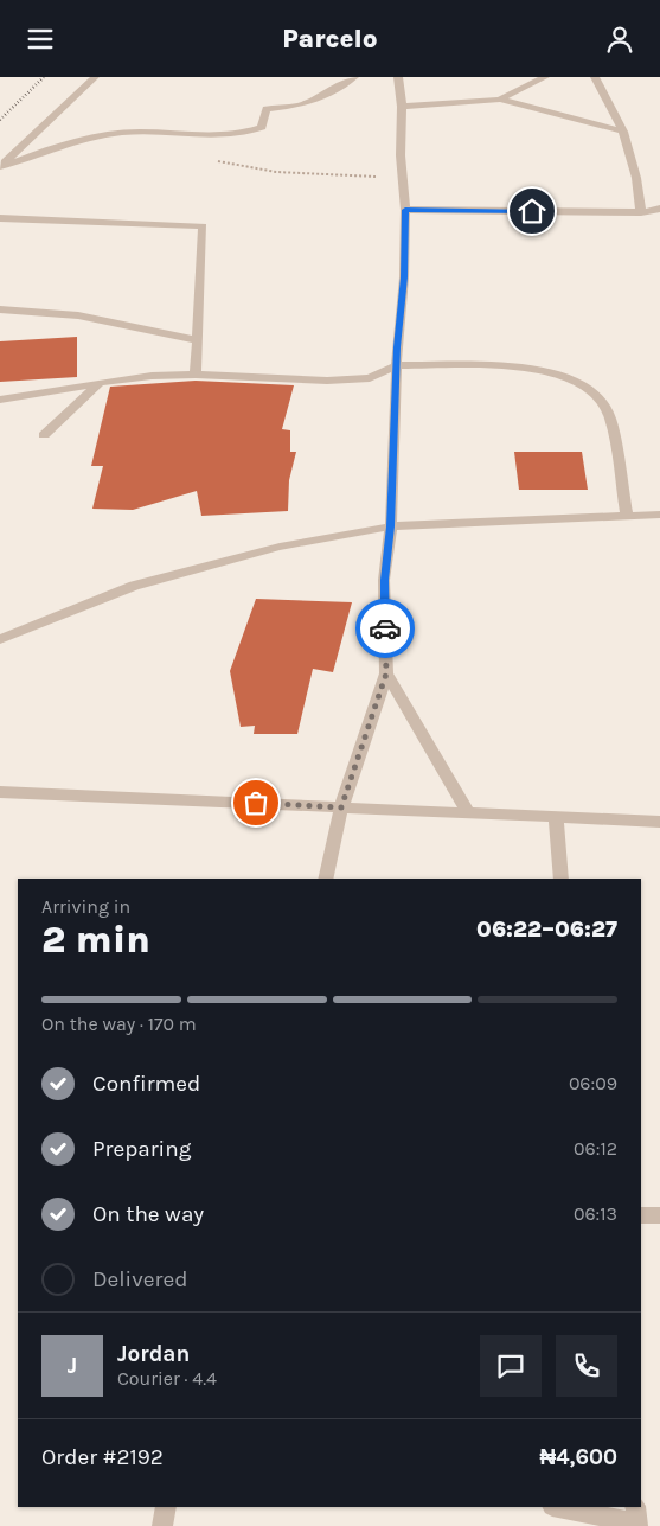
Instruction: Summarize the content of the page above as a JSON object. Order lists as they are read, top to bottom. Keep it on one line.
{"page":{"header":"Parcelo","heading":["2 min","Arriving in","06:22–06:27"],"panel":["Jordan","Courier · 4.4","Order #2192","₦4,600"],"bar":"On the way · 170 m","list":[["Confirmed","06:09"],["Preparing","06:12"],["On the way","06:13"],"Delivered"],"round":"J"}}
